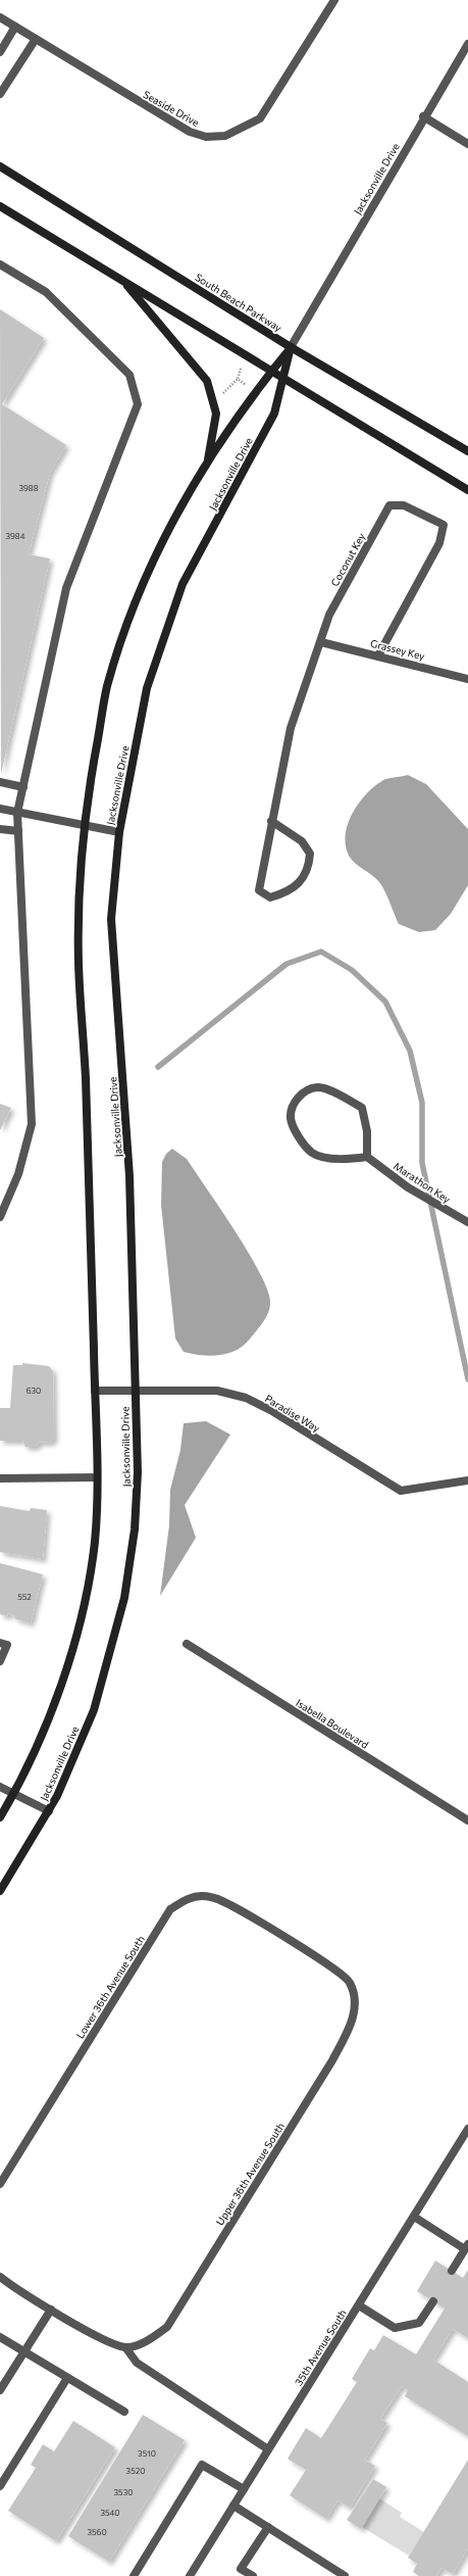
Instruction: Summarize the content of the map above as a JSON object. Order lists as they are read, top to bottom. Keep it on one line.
{"streets":{"street":["Seaside Drive","Jacksonville Drive","South Beach Parkway","Coconut Key","Grassey Key","Marathon Key","Paradise Way","Isabella Boulevard","Lower 36th Avenue South","Upper 36th Avenue South","35th Avenue South"]},"crossings":[["Jacksonville Drive","South Beach Parkway"],["Jacksonville Drive","Paradise Way"],["Coconut Key","Grassey Key"],["Lower 36th Avenue South","Upper 36th Avenue South"]],"house_numbers":["3988","3984","630","552","3510","3520","3530","3540","3560"]}
